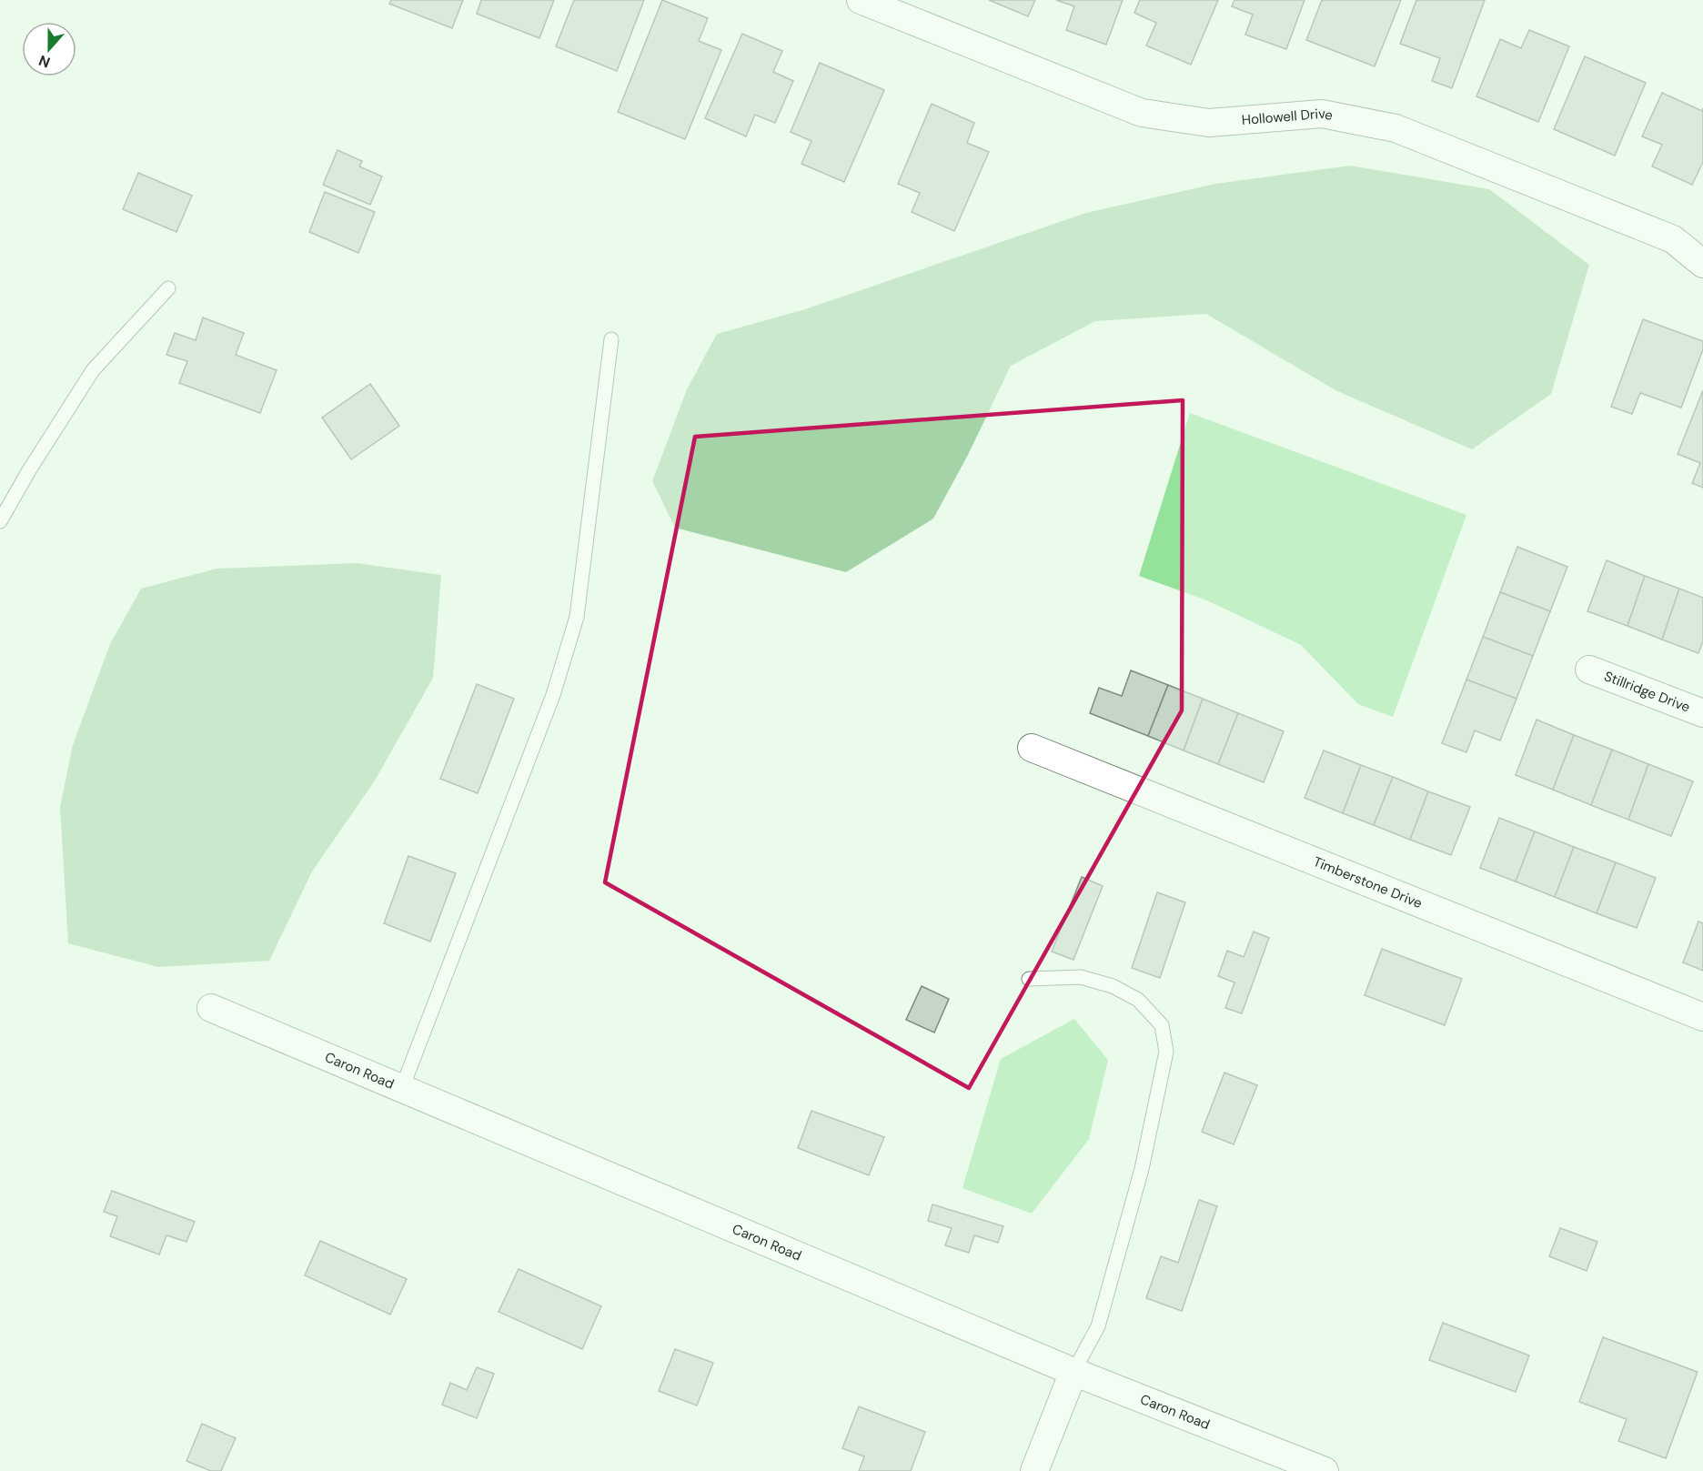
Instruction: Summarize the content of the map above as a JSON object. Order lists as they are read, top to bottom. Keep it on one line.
{"streets":{"street":["Hollowell Drive","Stillridge Drive","Timberstone Drive","Caron Road"]},"north":"bottom"}
